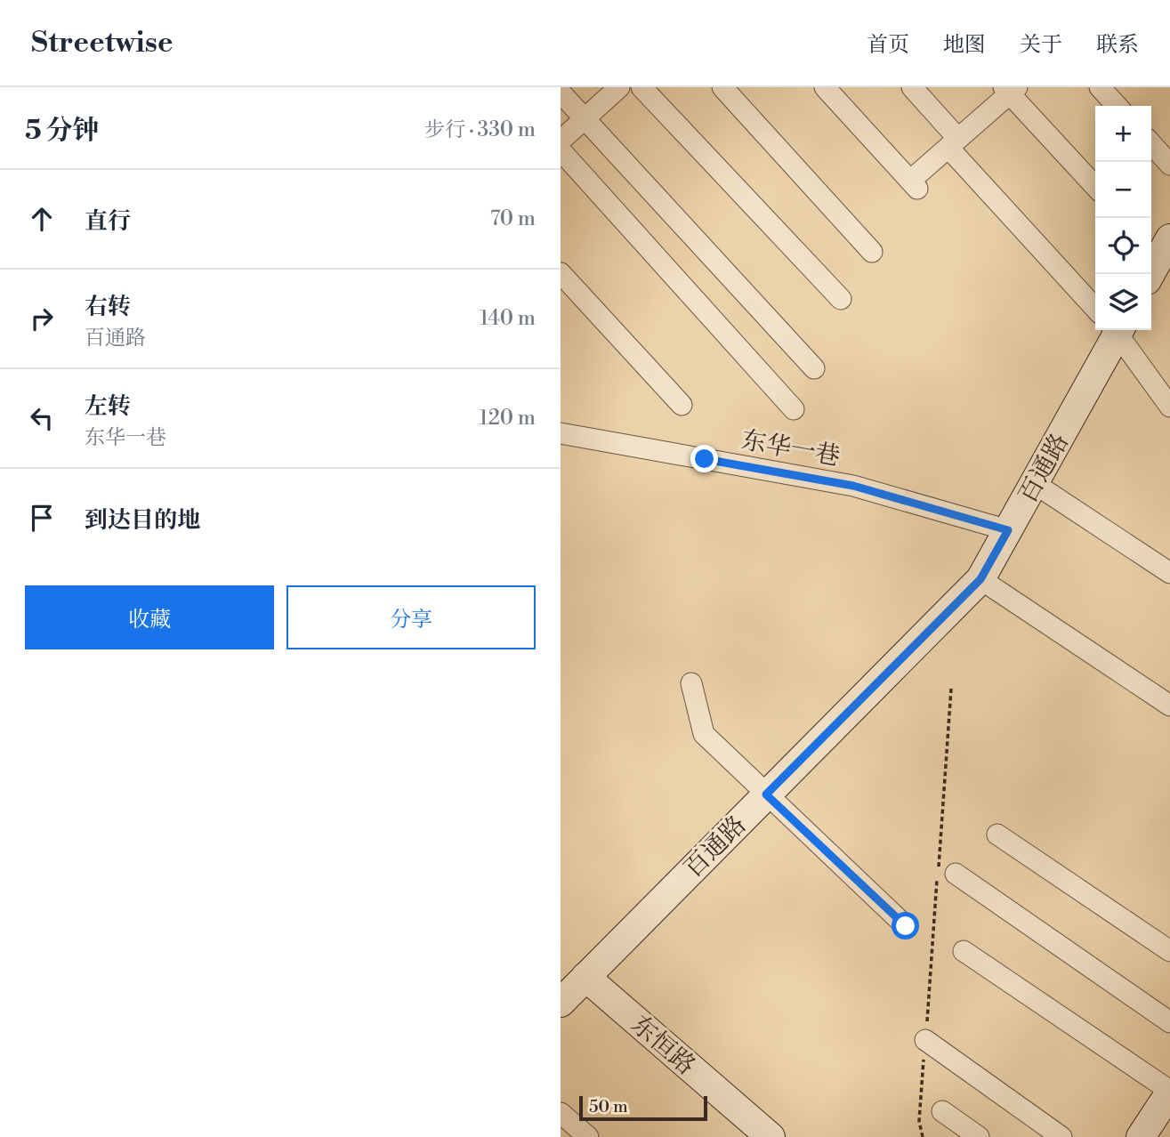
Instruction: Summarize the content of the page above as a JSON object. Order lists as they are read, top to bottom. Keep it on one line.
{"streets":{"street":["东华一巷","百通路","东恒路"]},"crossings":[["东华一巷","百通路"],["百通路","东恒路"]],"scale_bar":"50 m","page":{"header":"Streetwise","nav":["首页","地图","关于","联系"],"heading":["5 分钟","步行 · 330 m"],"map_buttons":["+","−"],"list":[["直行","70 m"],["右转","百通路","140 m"],["左转","东华一巷","120 m"],"到达目的地"],"buttons":["收藏","分享"],"scale":"50 m"}}
